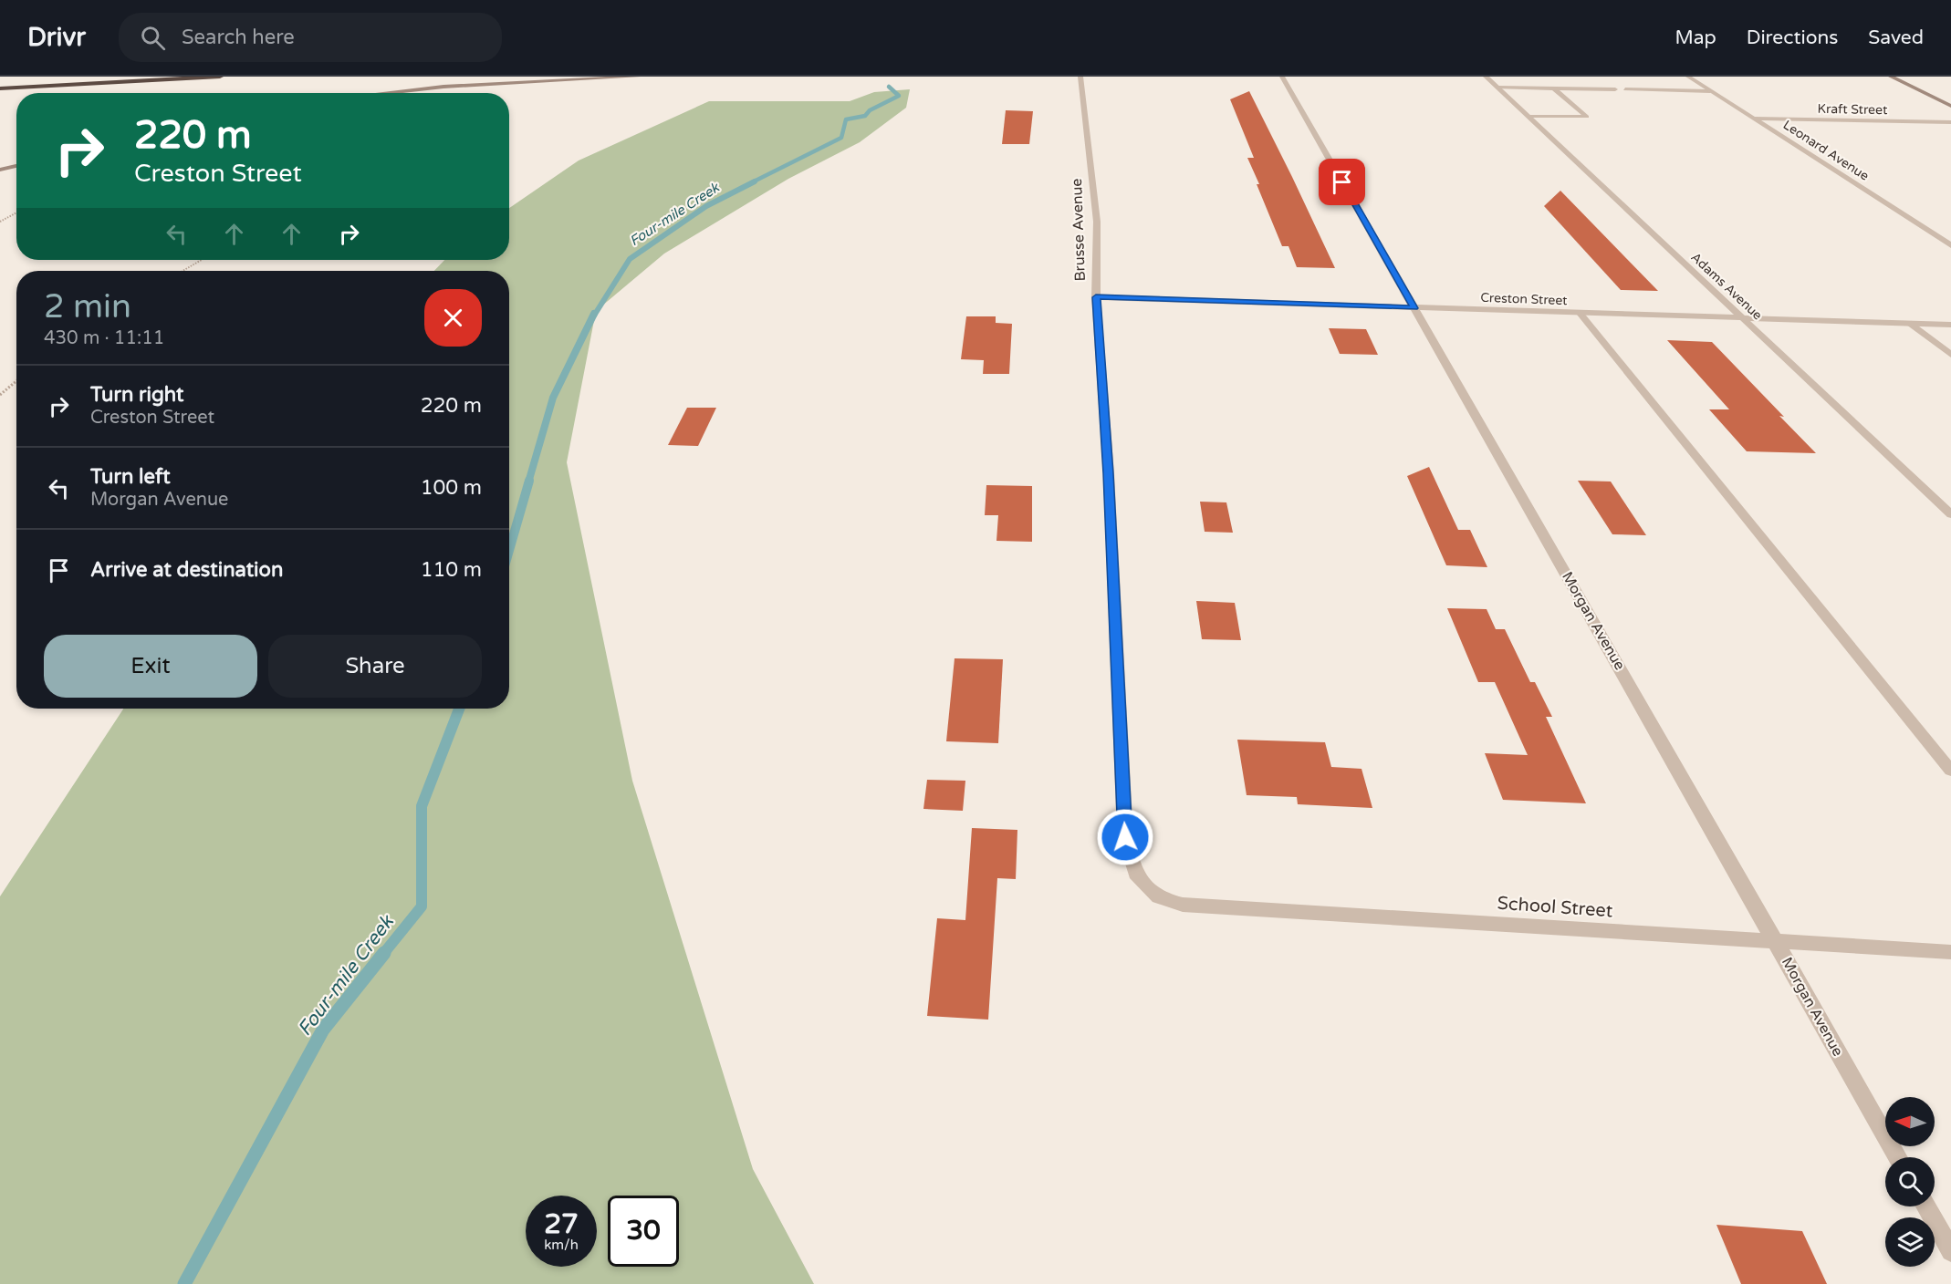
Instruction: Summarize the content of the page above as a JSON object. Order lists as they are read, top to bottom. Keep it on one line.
{"streets":{"street":["Kraft Street","Leonard Avenue","Brusse Avenue","Adams Avenue","Creston Street","Morgan Avenue","School Street"]},"crossings":[["Kraft Street","Leonard Avenue"],["Brusse Avenue","Creston Street"],["Brusse Avenue","School Street"],["Adams Avenue","Creston Street"],["Creston Street","Morgan Avenue"],["Morgan Avenue","School Street"]],"water":["Four-mile Creek"],"north":"left","page":{"header":"Drivr","search":"Search here","nav":["Map","Directions","Saved"],"turn":["220 m","Creston Street"],"heading":["2 min","430 m · 11:11"],"list":[{"name":"Turn right","note":"Creston Street","value":"220 m"},{"name":"Turn left","note":"Morgan Avenue","value":"100 m"},{"name":"Arrive at destination","value":"110 m"}],"buttons":["Exit","Share"],"speed":"27 km/h","limit":"30"}}
